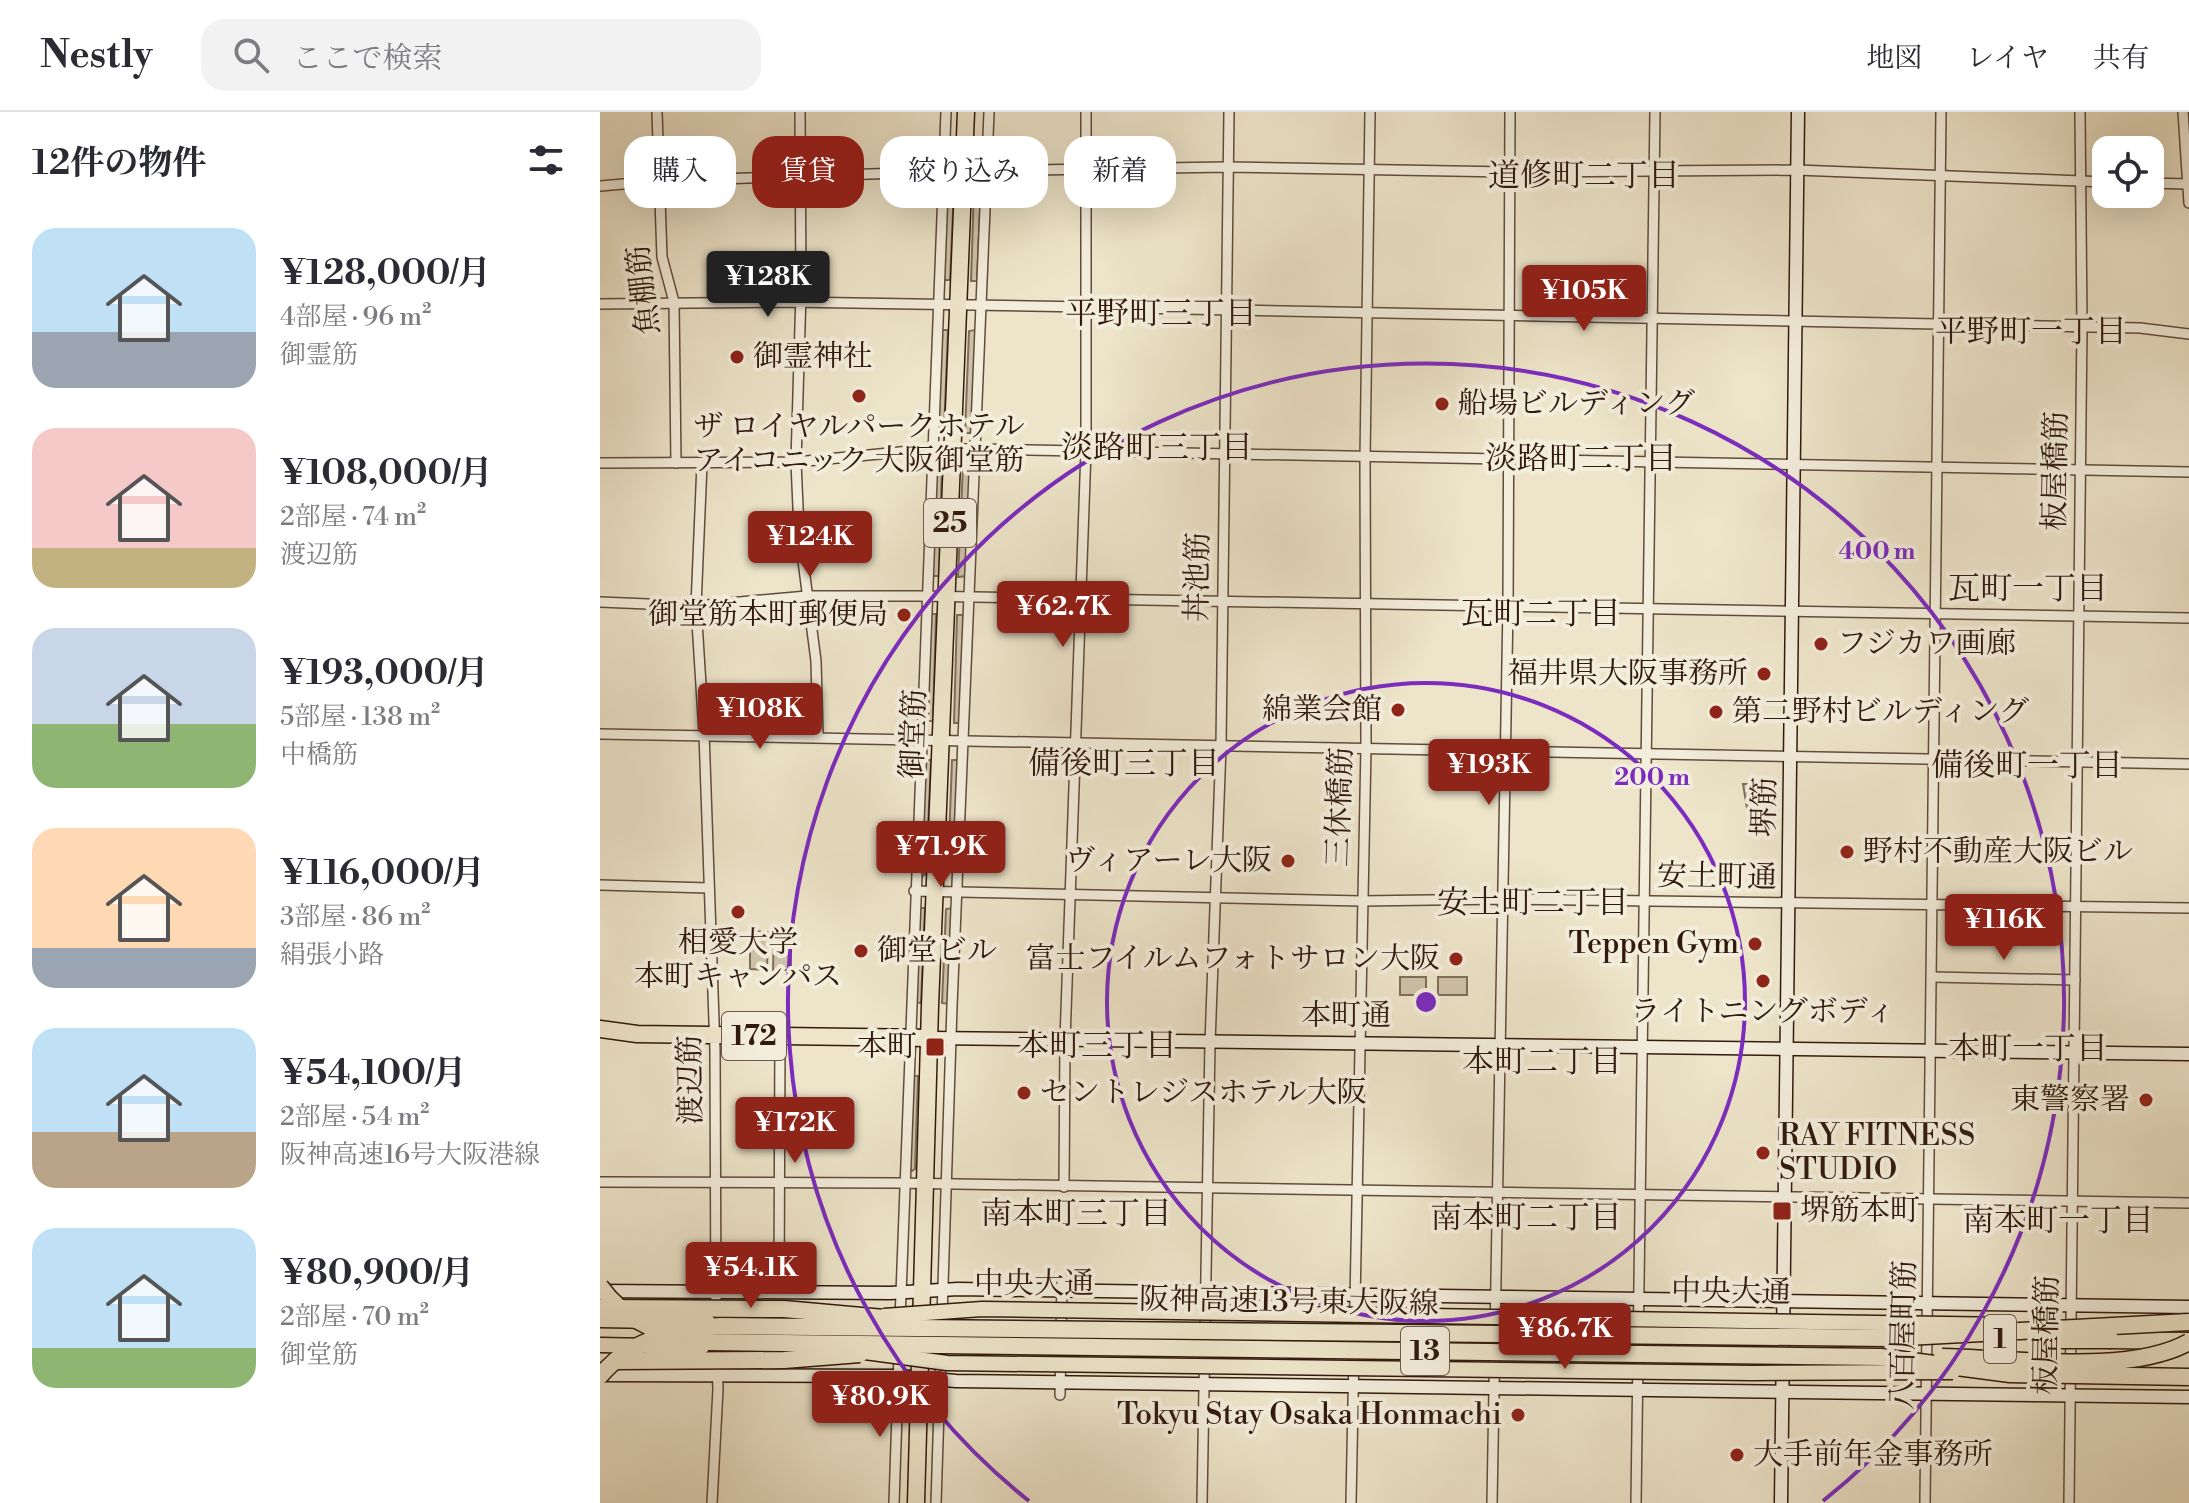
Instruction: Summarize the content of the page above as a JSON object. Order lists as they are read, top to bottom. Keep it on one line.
{"streets":{"highway":["25","御堂筋","本町通","172","阪神高速13号東大阪線","1","13"],"main road":["中央大通"],"street":["魚棚筋","板屋橋筋","丼池筋","三休橋筋","堺筋","安土町通","渡辺筋","八百屋町筋"]},"crossings":[["板屋橋筋","安土町通"],["板屋橋筋","本町通"],["板屋橋筋","中央大通"],["丼池筋","安土町通"],["丼池筋","本町通"],["丼池筋","中央大通"],["御堂筋","安土町通"],["御堂筋","本町通"],["御堂筋","中央大通"],["三休橋筋","安土町通"],["三休橋筋","本町通"],["三休橋筋","中央大通"],["堺筋","安土町通"],["堺筋","本町通"],["堺筋","中央大通"],["安土町通","八百屋町筋"],["本町通","渡辺筋"],["本町通","八百屋町筋"],["中央大通","八百屋町筋"],["阪神高速13号東大阪線","1"],["阪神高速13号東大阪線","13"],["1","13"]],"districts":["道修町二丁目","平野町三丁目","平野町一丁目","淡路町三丁目","淡路町二丁目","瓦町一丁目","瓦町二丁目","備後町三丁目","備後町一丁目","安土町二丁目","本町三丁目","本町一丁目","本町二丁目","南本町三丁目","南本町二丁目","南本町一丁目"],"places":{"other":["御霊神社","ザ ロイヤルパークホテル アイコニック 大阪御堂筋","船場ビルディング","御堂筋本町郵便局","フジカワ画廊","福井県大阪事務所","綿業会館","第二野村ビルディング","野村不動産大阪ビル","ヴィアーレ大阪","相愛大学 本町キャンパス","Teppen Gym","御堂ビル","富士フイルムフォトサロン大阪","ライトニングボディ","セントレジスホテル大阪","東警察署","RAY FITNESS STUDIO","Tokyu Stay Osaka Honmachi","大手前年金事務所"],"transit":["本町","堺筋本町"]},"page":{"header":"Nestly","search":"ここで検索","nav":["地図","レイヤ","共有"],"heading":"12件の物件","chip":["購入","賃貸","絞り込み","新着"],"list":[{"name":"¥128,000/月","note":"4部屋 · 96 m² · 御霊筋"},{"name":"¥108,000/月","note":"2部屋 · 74 m² · 渡辺筋"},{"name":"¥193,000/月","note":"5部屋 · 138 m² · 中橋筋"},{"name":"¥116,000/月","note":"3部屋 · 86 m² · 絹張小路"},{"name":"¥54,100/月","note":"2部屋 · 54 m² · 阪神高速16号大阪港線"},{"name":"¥80,900/月","note":"2部屋 · 70 m² · 御堂筋"}],"price":["¥128K","¥105K","¥124K","¥62.7K","¥108K","¥193K","¥71.9K","¥116K","¥172K","¥54.1K","¥86.7K","¥80.9K"]},"rings":["400 m","200 m"]}
